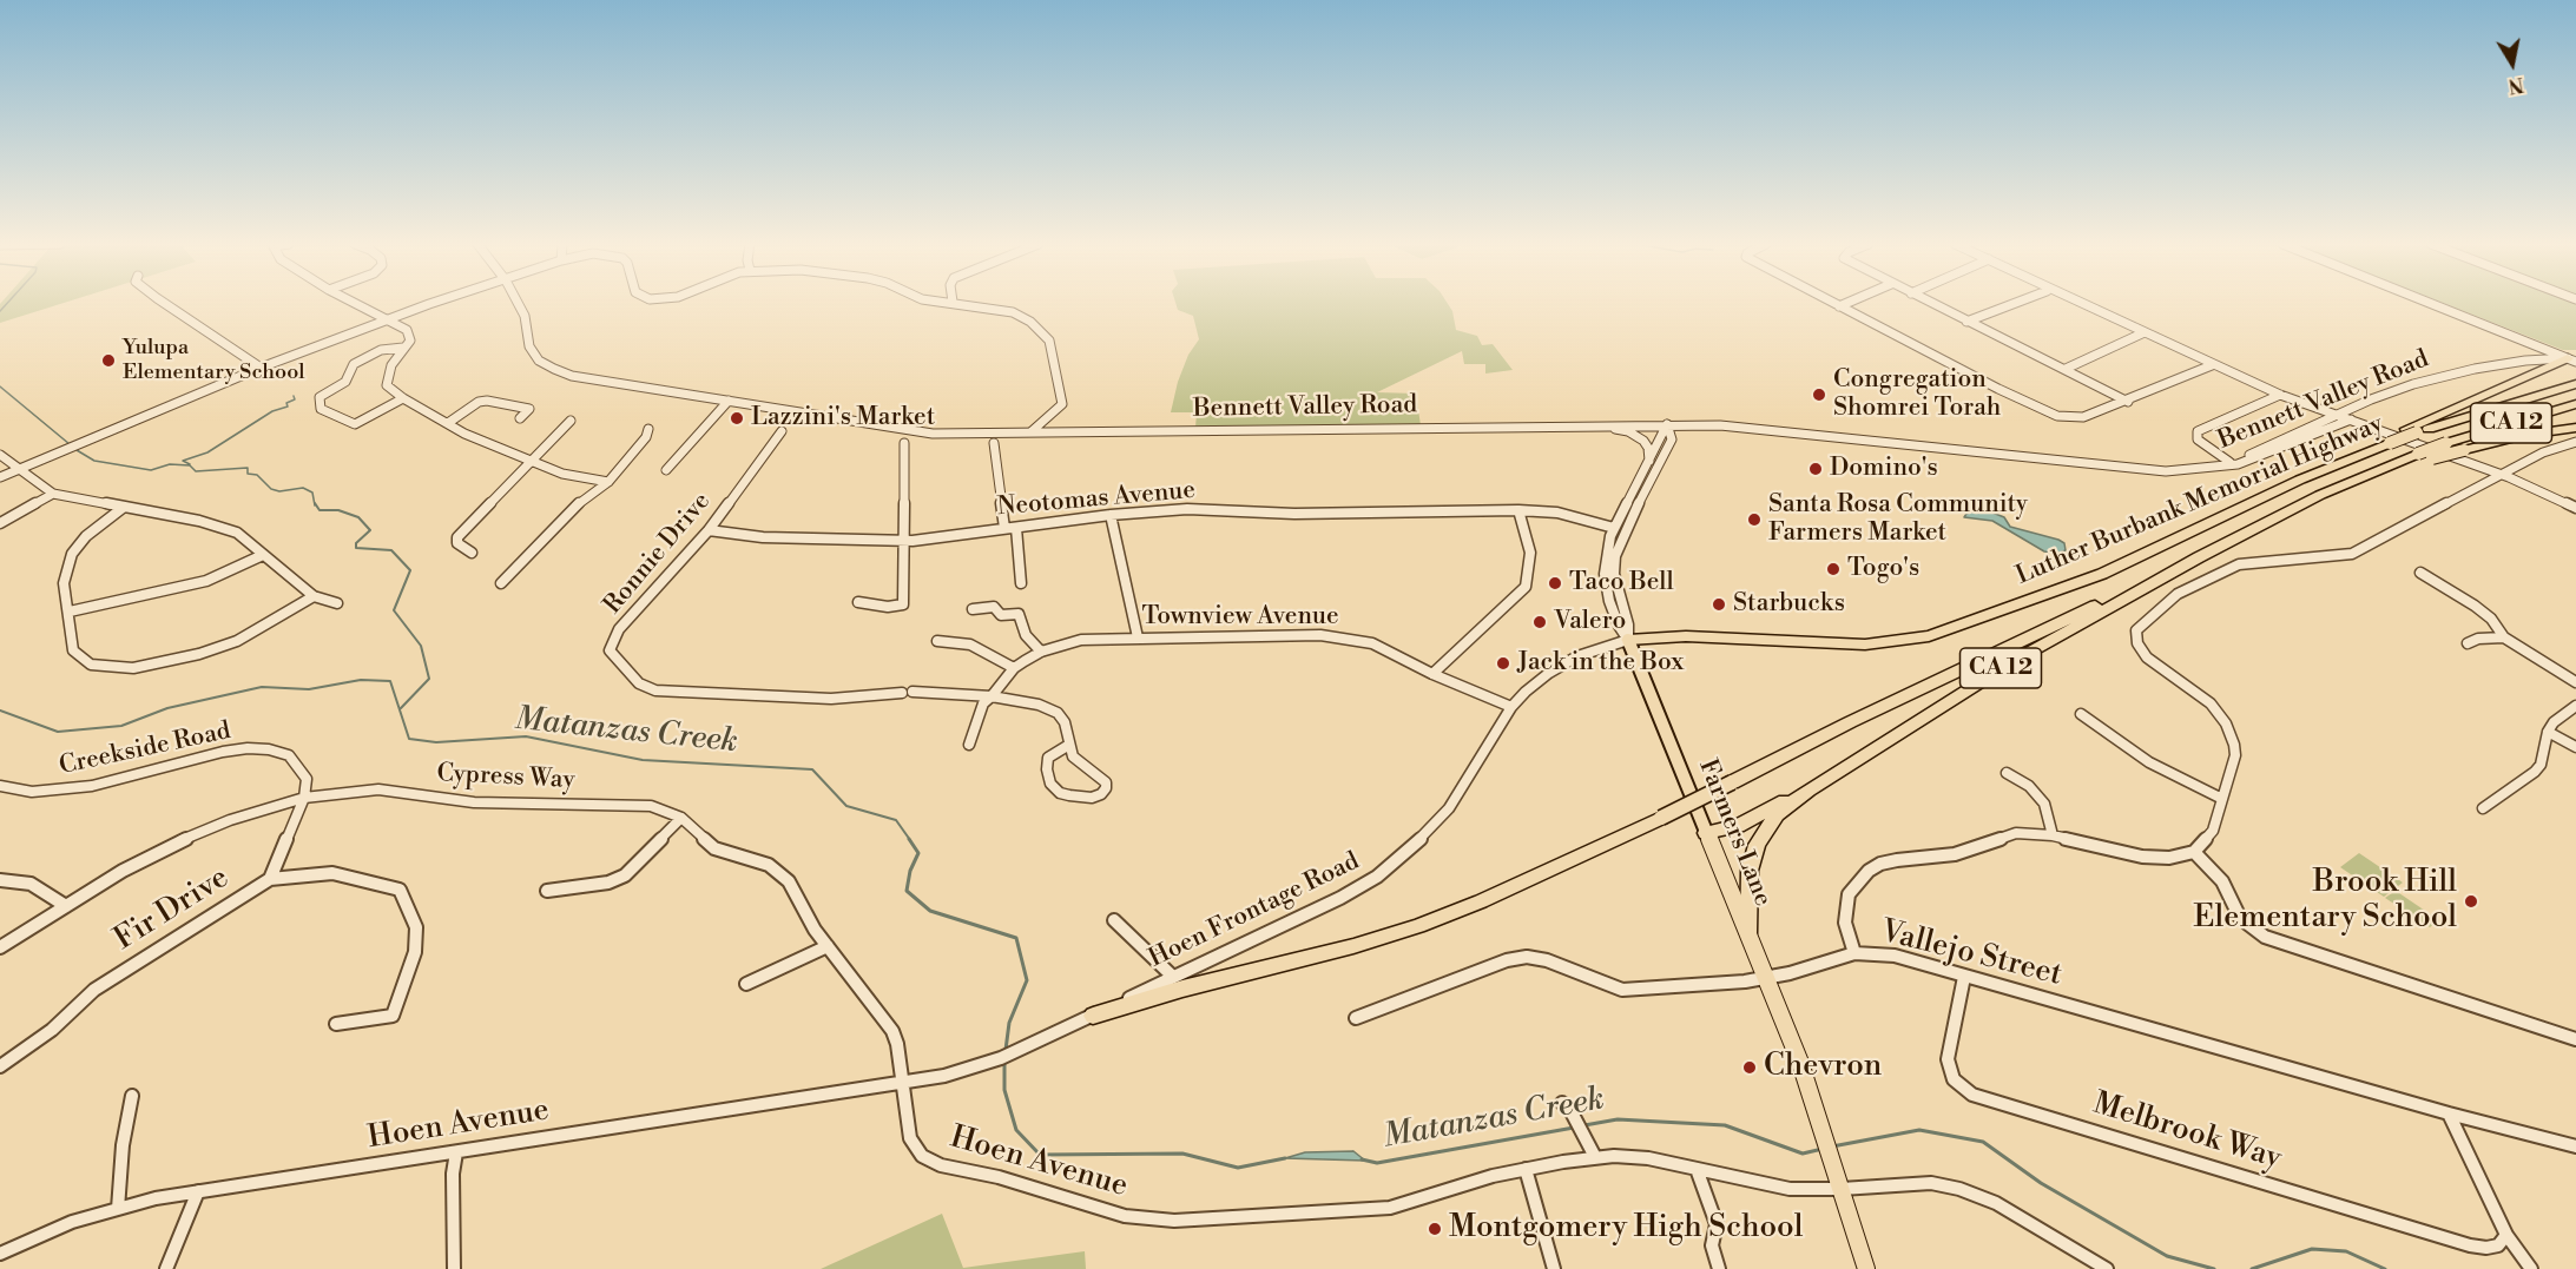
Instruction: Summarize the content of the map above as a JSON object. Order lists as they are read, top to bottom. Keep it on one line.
{"streets":{"highway":["CA 12","Luther Burbank Memorial Highway"],"main road":["Farmers Lane"],"street":["Bennett Valley Road","Neotomas Avenue","Ronnie Drive","Townview Avenue","Creekside Road","Cypress Way","Fir Drive","Hoen Frontage Road","Vallejo Street","Hoen Avenue","Melbrook Way"]},"crossings":[["Bennett Valley Road","Farmers Lane"],["CA 12","Luther Burbank Memorial Highway"],["CA 12","Farmers Lane"],["Neotomas Avenue","Ronnie Drive"],["Neotomas Avenue","Farmers Lane"],["Luther Burbank Memorial Highway","Farmers Lane"],["Luther Burbank Memorial Highway","Hoen Frontage Road"],["Ronnie Drive","Townview Avenue"],["Townview Avenue","Hoen Frontage Road"],["Creekside Road","Cypress Way"],["Cypress Way","Hoen Frontage Road"],["Cypress Way","Hoen Avenue"],["Farmers Lane","Hoen Frontage Road"],["Farmers Lane","Vallejo Street"],["Farmers Lane","Hoen Avenue"],["Hoen Frontage Road","Hoen Avenue"],["Vallejo Street","Melbrook Way"]],"water":["Matanzas Creek"],"places":["Yulupa Elementary School","Congregation Shomrei Torah","Lazzini's Market","Domino's","Santa Rosa Community Farmers Market","Togo's","Taco Bell","Starbucks","Valero","Jack in the Box","Brook Hill Elementary School","Chevron","Montgomery High School"],"north":"bottom"}
